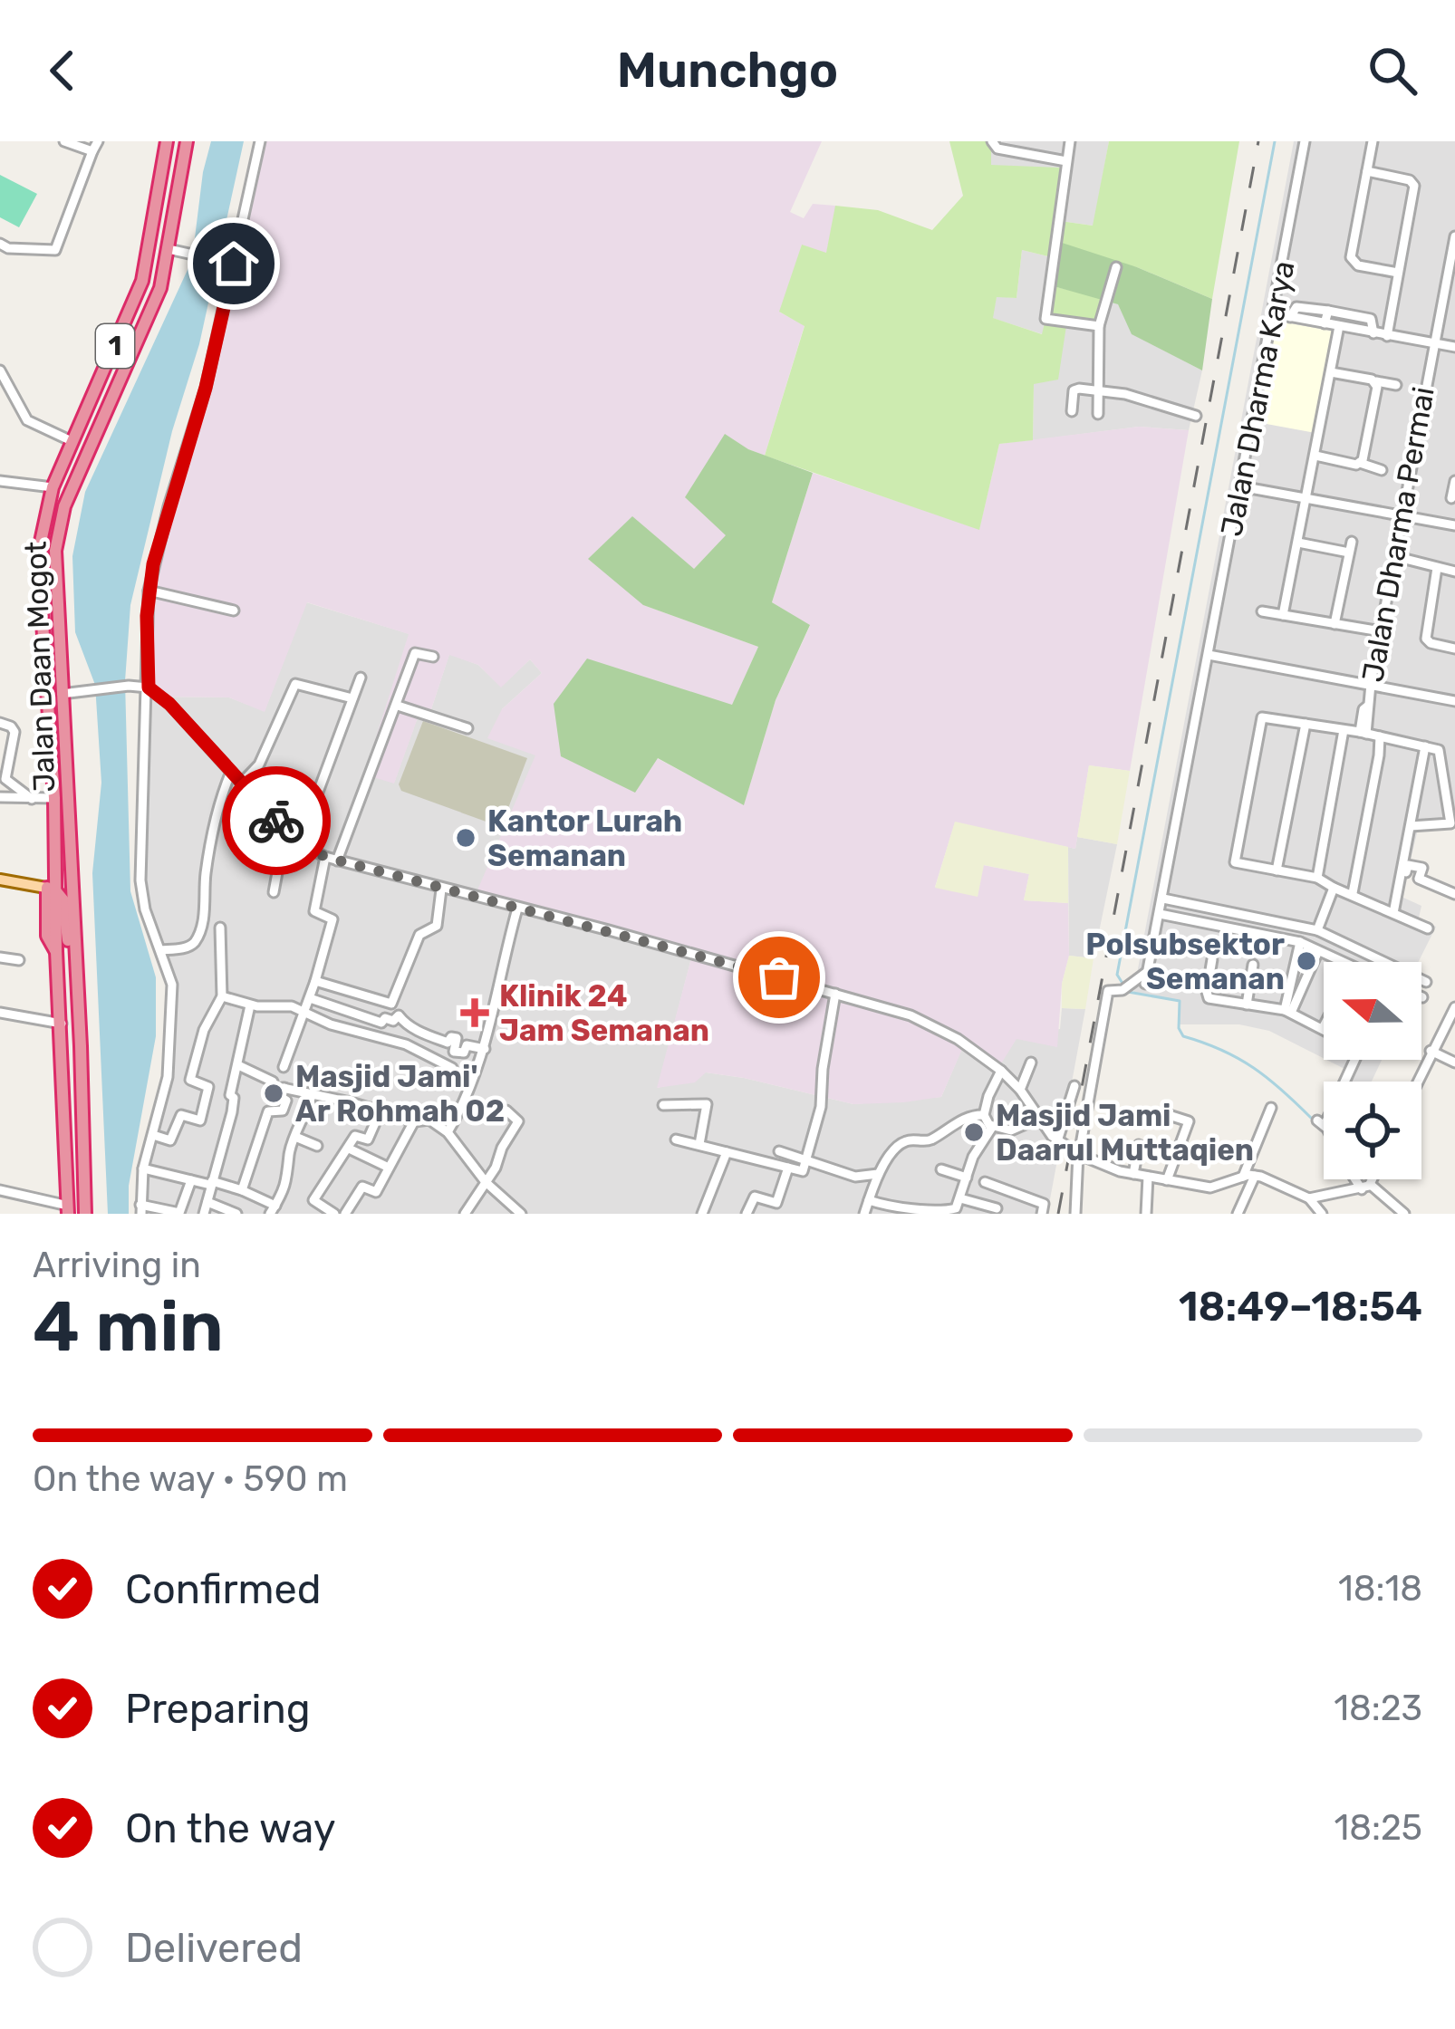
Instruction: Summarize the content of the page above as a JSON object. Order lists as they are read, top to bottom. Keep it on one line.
{"streets":{"highway":["1","Jalan Daan Mogot"],"street":["Jalan Dharma Karya","Jalan Dharma Permai"]},"places":{"other":["Kantor Lurah Semanan","Polsubsektor Semanan","Masjid Jami' Ar Rohmah 02","Masjid Jami Daarul Muttaqien"],"health":["Klinik 24 Jam Semanan"]},"north":"left","page":{"header":"Munchgo","heading":["4 min","Arriving in","18:49–18:54"],"bar":"On the way · 590 m","list":[["Confirmed","18:18"],["Preparing","18:23"],["On the way","18:25"],"Delivered"]}}
